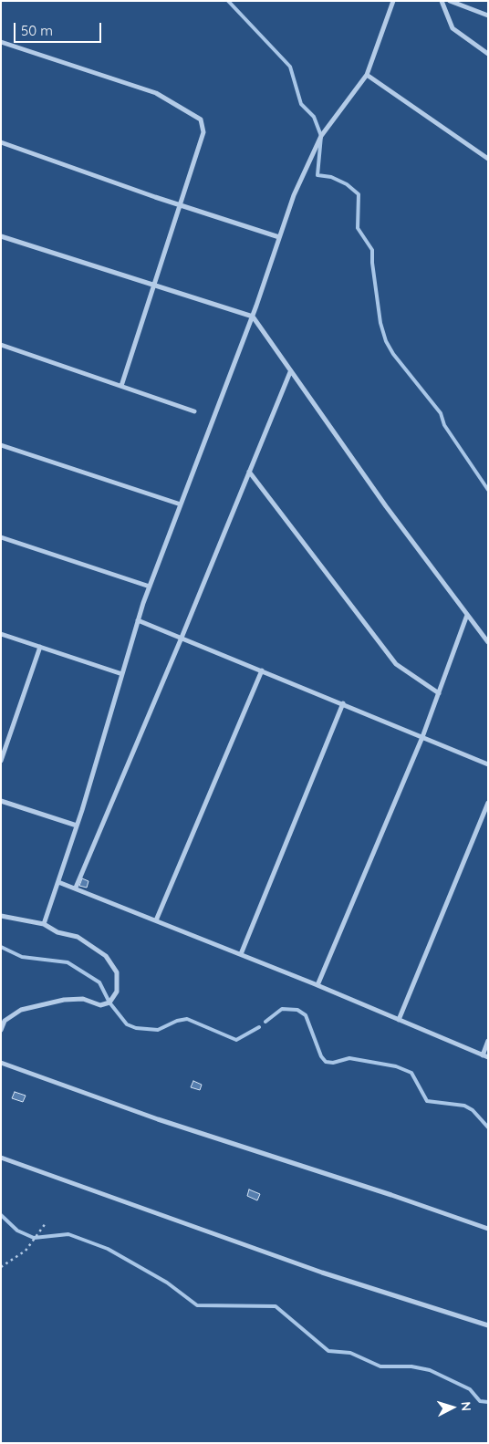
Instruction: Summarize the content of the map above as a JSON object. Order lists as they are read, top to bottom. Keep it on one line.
{"scale_bar":"50 m","north":"right"}
